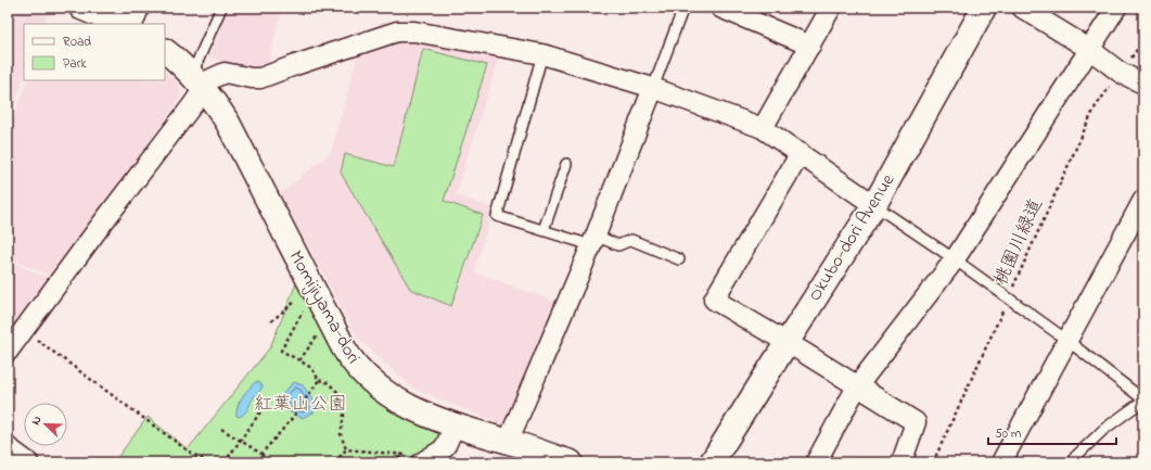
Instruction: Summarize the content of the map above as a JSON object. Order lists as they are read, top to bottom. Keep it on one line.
{"streets":{"street":["Okubo-dori Avenue","Momijiyama-dori"],"path":["桃園川緑道"]},"parks":["紅葉山公園"],"legend":["Road","Park"],"scale_bar":"50 m","north":"top left"}
